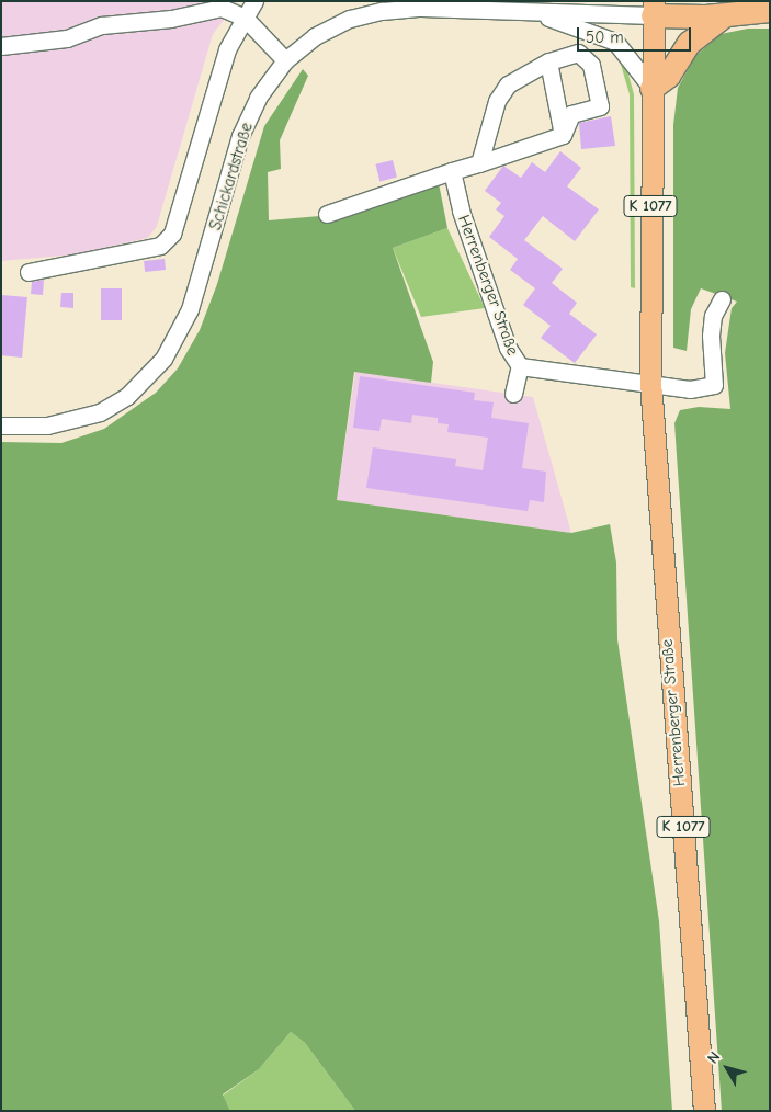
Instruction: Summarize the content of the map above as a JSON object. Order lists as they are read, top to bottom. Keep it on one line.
{"streets":{"main road":["K 1077","Herrenberger Straße"],"street":["Schickardstraße"]},"crossings":[["Schickardstraße","Herrenberger Straße"]],"scale_bar":"50 m","north":"top left"}
